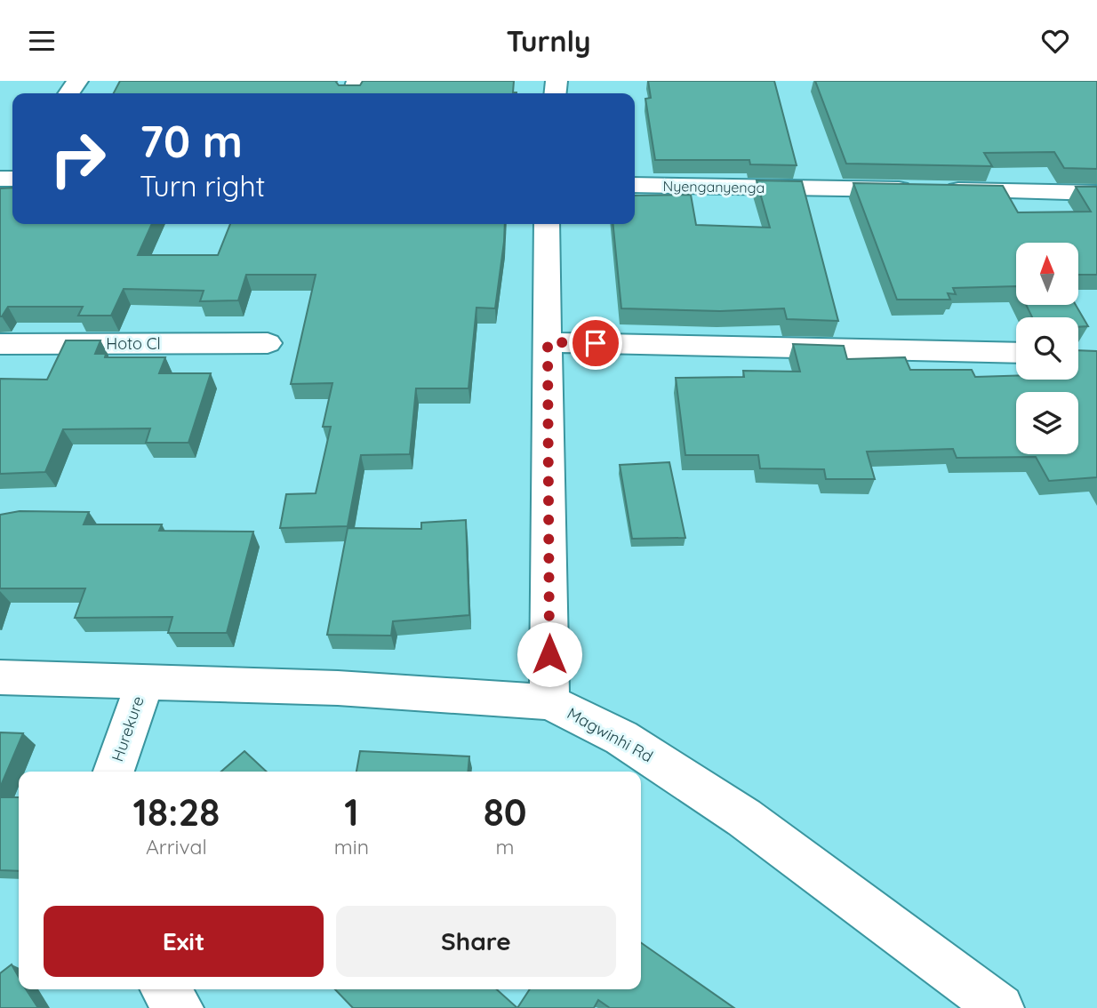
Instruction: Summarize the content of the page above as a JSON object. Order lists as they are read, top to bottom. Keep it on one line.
{"streets":{"street":["Nyenganyenga","Hoto Cl","Hurekure","Magwinhi Rd"]},"north":"top","page":{"header":"Turnly","turn":["70 m","Turn right"],"eta":["18:28","Arrival","1","min","80","m"],"buttons":["Exit","Share"]}}
